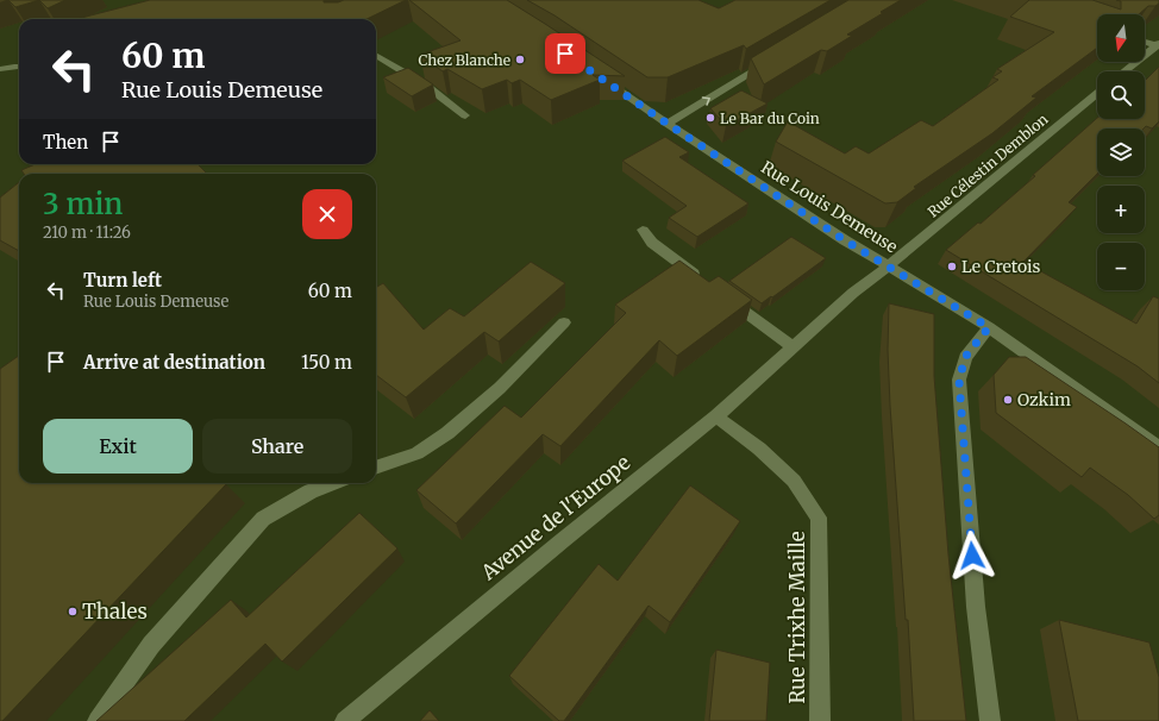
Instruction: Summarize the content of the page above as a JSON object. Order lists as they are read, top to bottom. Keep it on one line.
{"streets":{"street":["Rue Célestin Demblon","Rue Louis Demeuse","Avenue de l'Europe","Rue Trixhe Maille"]},"crossings":[["Rue Célestin Demblon","Rue Louis Demeuse"],["Rue Célestin Demblon","Avenue de l'Europe"],["Rue Louis Demeuse","Avenue de l'Europe"],["Avenue de l'Europe","Rue Trixhe Maille"]],"places":["Chez Blanche","Le Bar du Coin","Le Cretois","Ozkim","Thales"],"north":"bottom","page":{"map_buttons":["+","−"],"turn":["60 m","Rue Louis Demeuse"],"then":"Then","heading":["3 min","210 m · 11:26"],"list":[{"name":"Turn left","note":"Rue Louis Demeuse","value":"60 m"},{"name":"Arrive at destination","value":"150 m"}],"buttons":["Exit","Share"]}}
